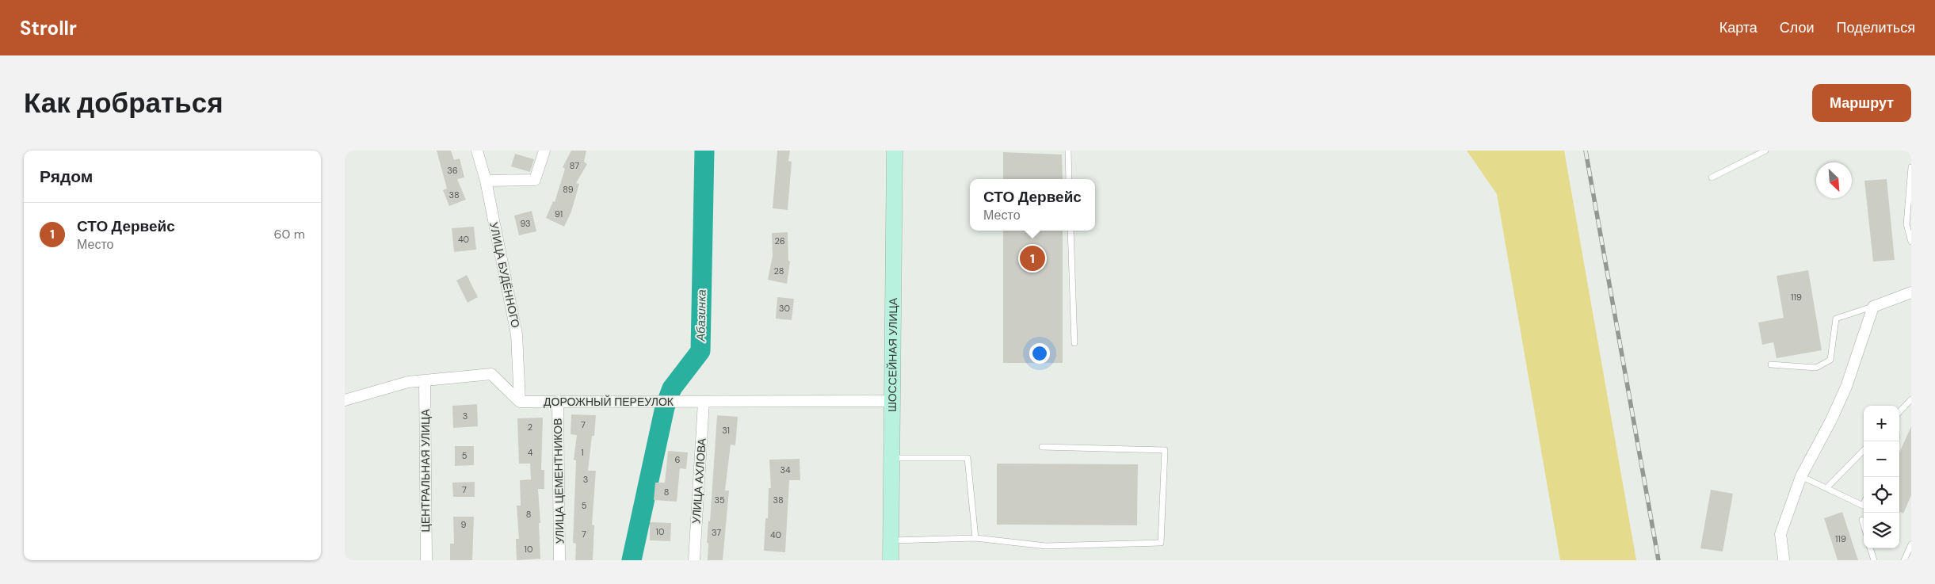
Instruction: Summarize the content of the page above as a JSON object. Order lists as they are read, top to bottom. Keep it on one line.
{"streets":{"main road":["ШОССЕЙНАЯ УЛИЦА"],"street":["УЛИЦА БУДЁННОГО","ДОРОЖНЫЙ ПЕРЕУЛОК","ЦЕНТРАЛЬНАЯ УЛИЦА","УЛИЦА ЦЕМЕНТНИКОВ","УЛИЦА АХЛОВА"]},"crossings":[["УЛИЦА БУДЁННОГО","ДОРОЖНЫЙ ПЕРЕУЛОК"],["ШОССЕЙНАЯ УЛИЦА","ДОРОЖНЫЙ ПЕРЕУЛОК"],["ДОРОЖНЫЙ ПЕРЕУЛОК","УЛИЦА ЦЕМЕНТНИКОВ"],["ДОРОЖНЫЙ ПЕРЕУЛОК","УЛИЦА АХЛОВА"]],"water":["Абазинка"],"house_numbers":["87","36","89","38","91","93","40","26","28","119","30","3","7","2","31","4","1","5","6","34","3","7","8","35","38","5","8","9","10","37","7","40","119","10"],"north":"bottom right","page":{"header":"Strollr","nav":["Карта","Слои","Поделиться"],"buttons":"Маршрут","title":"Как добраться","heading":"Рядом","popup":["СТО Дервейс","Место"],"list":[{"mark":"1","name":"СТО Дервейс","note":"Место","value":"60 m"}],"pins":"1","map_buttons":["+","−"]}}
